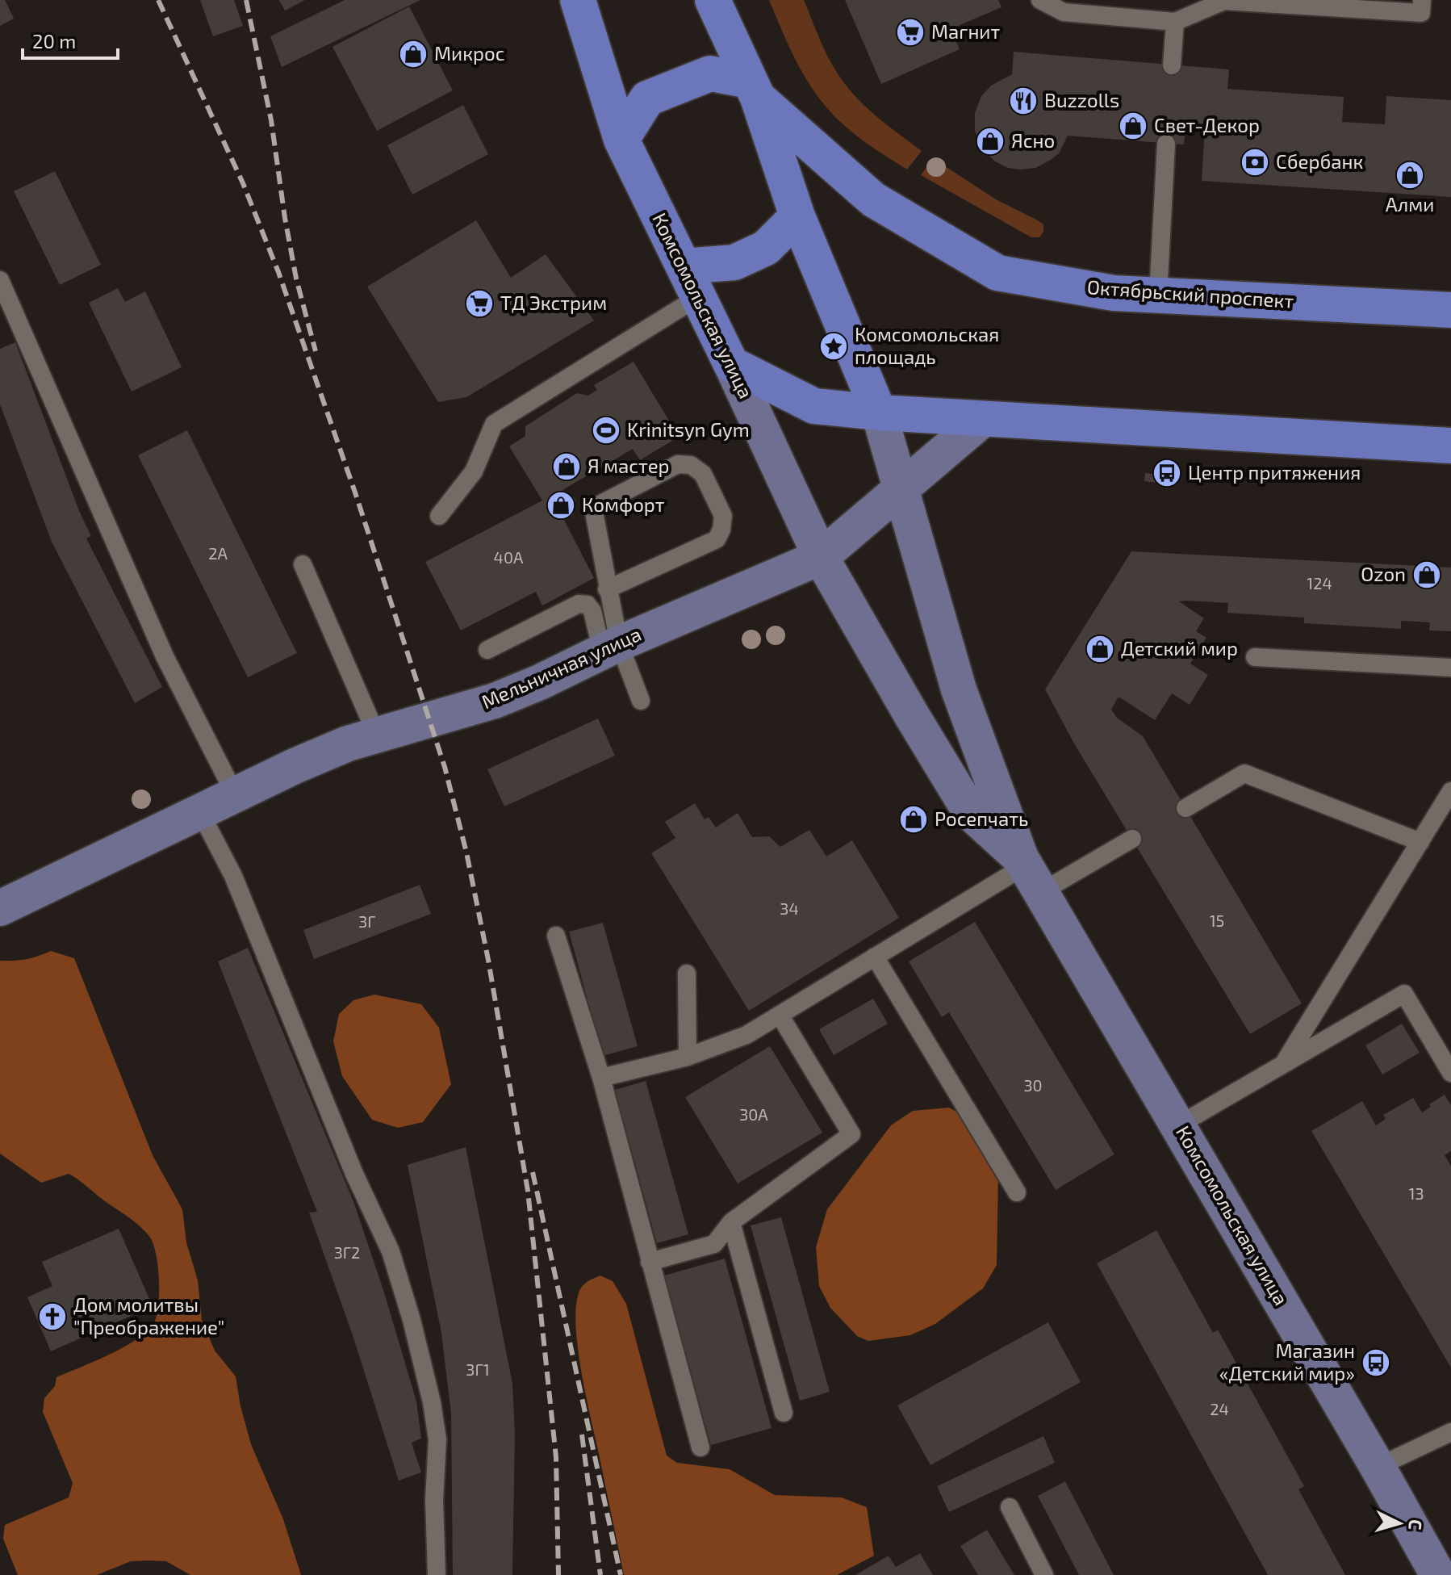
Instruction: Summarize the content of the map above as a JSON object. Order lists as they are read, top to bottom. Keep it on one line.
{"streets":{"main road":["Октябрьский проспект","Комсомольская улица","Мельничная улица"]},"crossings":[["Октябрьский проспект","Комсомольская улица"],["Комсомольская улица","Мельничная улица"]],"places":{"supermarket":["Магнит","ТД Экстрим"],"shop":["Микрос","Свет-Декор","Ясно","Алми","Я мастер","Комфорт","Ozon","Детский мир","Росепчать"],"restaurant":["Buzzolls"],"bank":["Сбербанк"],"place":["Комсомольская площадь"],"sports":["Krinitsyn Gym"],"bus stop":["Центр притяжения","Магазин «Детский мир»"],"church":["Дом молитвы \"Преображение\""]},"house_numbers":["2А","40А","124","34","15","3Г","30","30А","13","3Г2","3Г1","24"],"scale_bar":"20 m","north":"right"}
